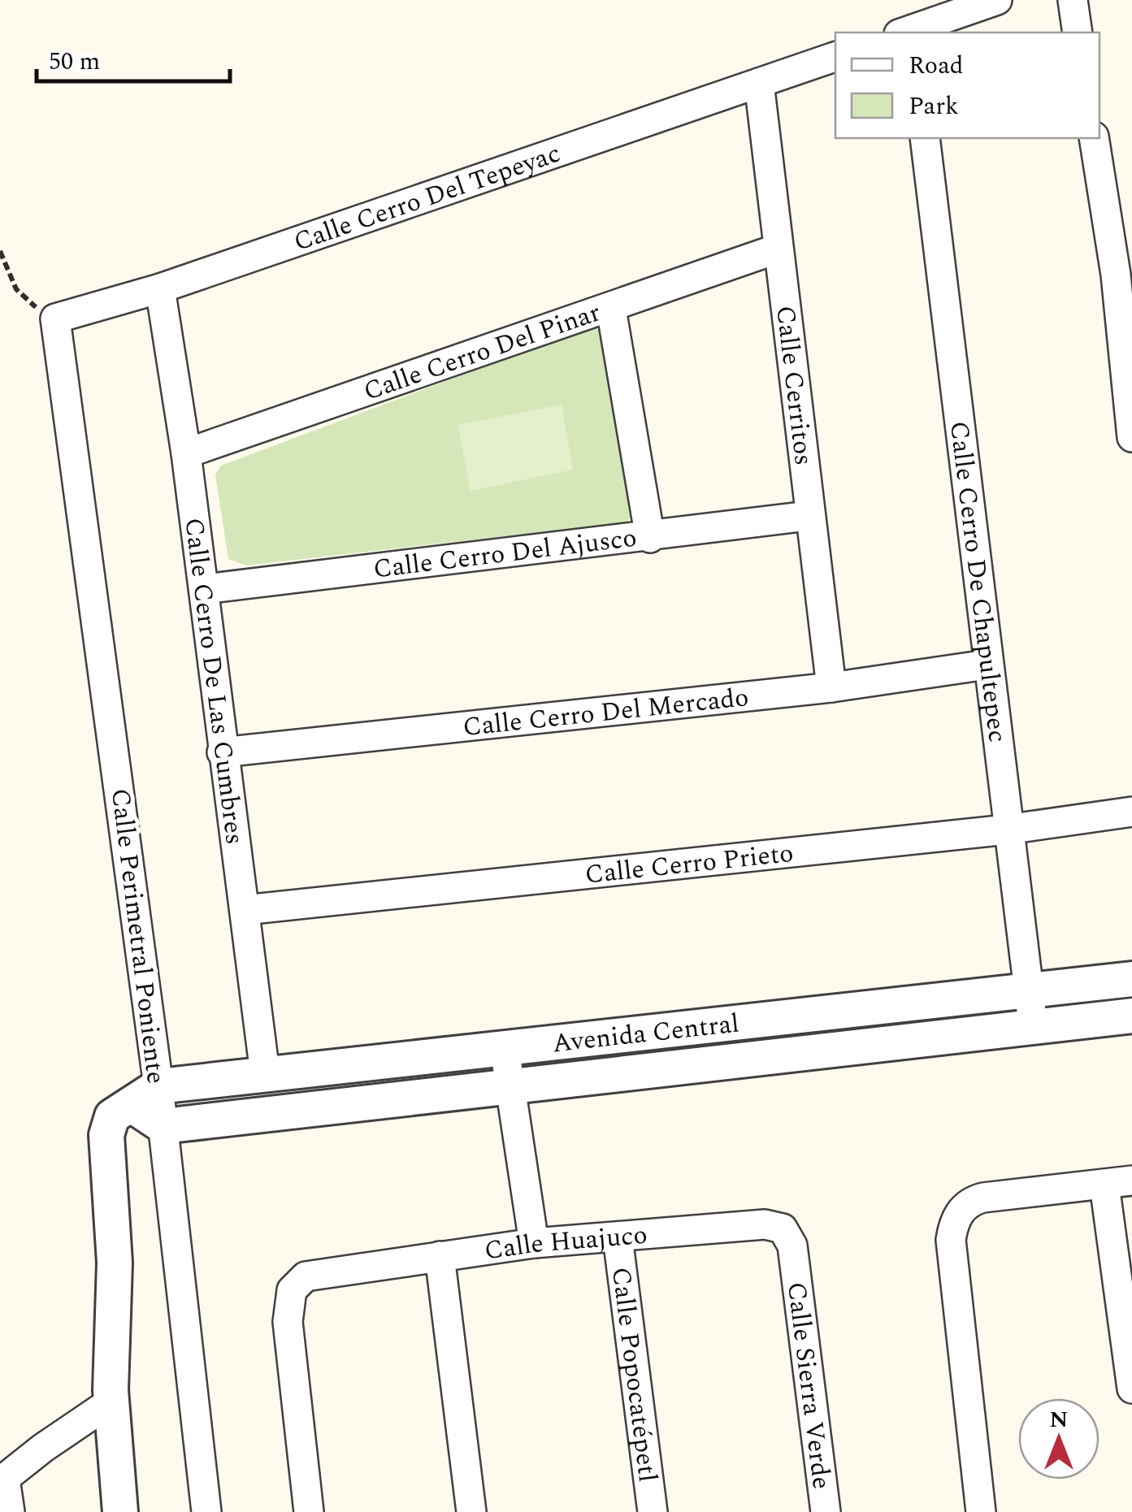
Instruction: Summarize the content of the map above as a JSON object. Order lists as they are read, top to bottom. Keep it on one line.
{"streets":{"street":["Calle Cerro Del Tepeyac","Calle Cerro Del Pinar","Calle Cerritos","Calle Cerro Del Ajusco","Calle Cerro De Chapultepec","Calle Cerro De Las Cumbres","Calle Cerro Del Mercado","Calle Cerro Prieto","Calle Perimetral Poniente","Avenida Central","Calle Huajuco","Calle Popocatépetl","Calle Sierra Verde"]},"crossings":[["Calle Cerro Del Tepeyac","Calle Cerritos"],["Calle Cerro Del Tepeyac","Calle Cerro De Las Cumbres"],["Calle Cerro Del Tepeyac","Calle Perimetral Poniente"],["Calle Cerro Del Pinar","Calle Cerritos"],["Calle Cerro Del Pinar","Calle Cerro De Las Cumbres"],["Calle Cerritos","Calle Cerro Del Ajusco"],["Calle Cerritos","Calle Cerro Del Mercado"],["Calle Cerro Del Ajusco","Calle Cerro De Las Cumbres"],["Calle Cerro De Chapultepec","Calle Cerro Del Mercado"],["Calle Cerro De Chapultepec","Calle Cerro Prieto"],["Calle Cerro De Chapultepec","Avenida Central"],["Calle Cerro De Las Cumbres","Calle Cerro Del Mercado"],["Calle Cerro De Las Cumbres","Calle Cerro Prieto"],["Calle Cerro De Las Cumbres","Avenida Central"],["Calle Perimetral Poniente","Avenida Central"],["Calle Huajuco","Calle Popocatépetl"],["Calle Huajuco","Calle Sierra Verde"]],"legend":["Road","Park"],"scale_bar":"50 m","north":"top"}
